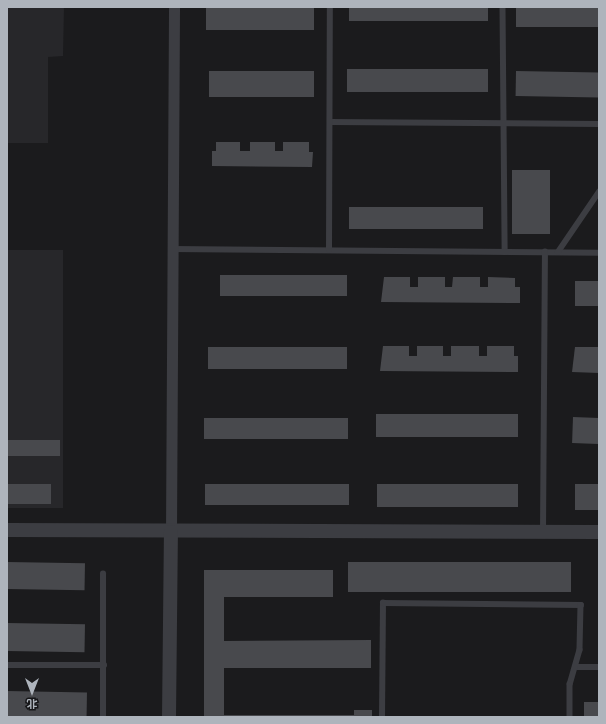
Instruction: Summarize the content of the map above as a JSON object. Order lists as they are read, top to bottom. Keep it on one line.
{"north":"bottom"}
